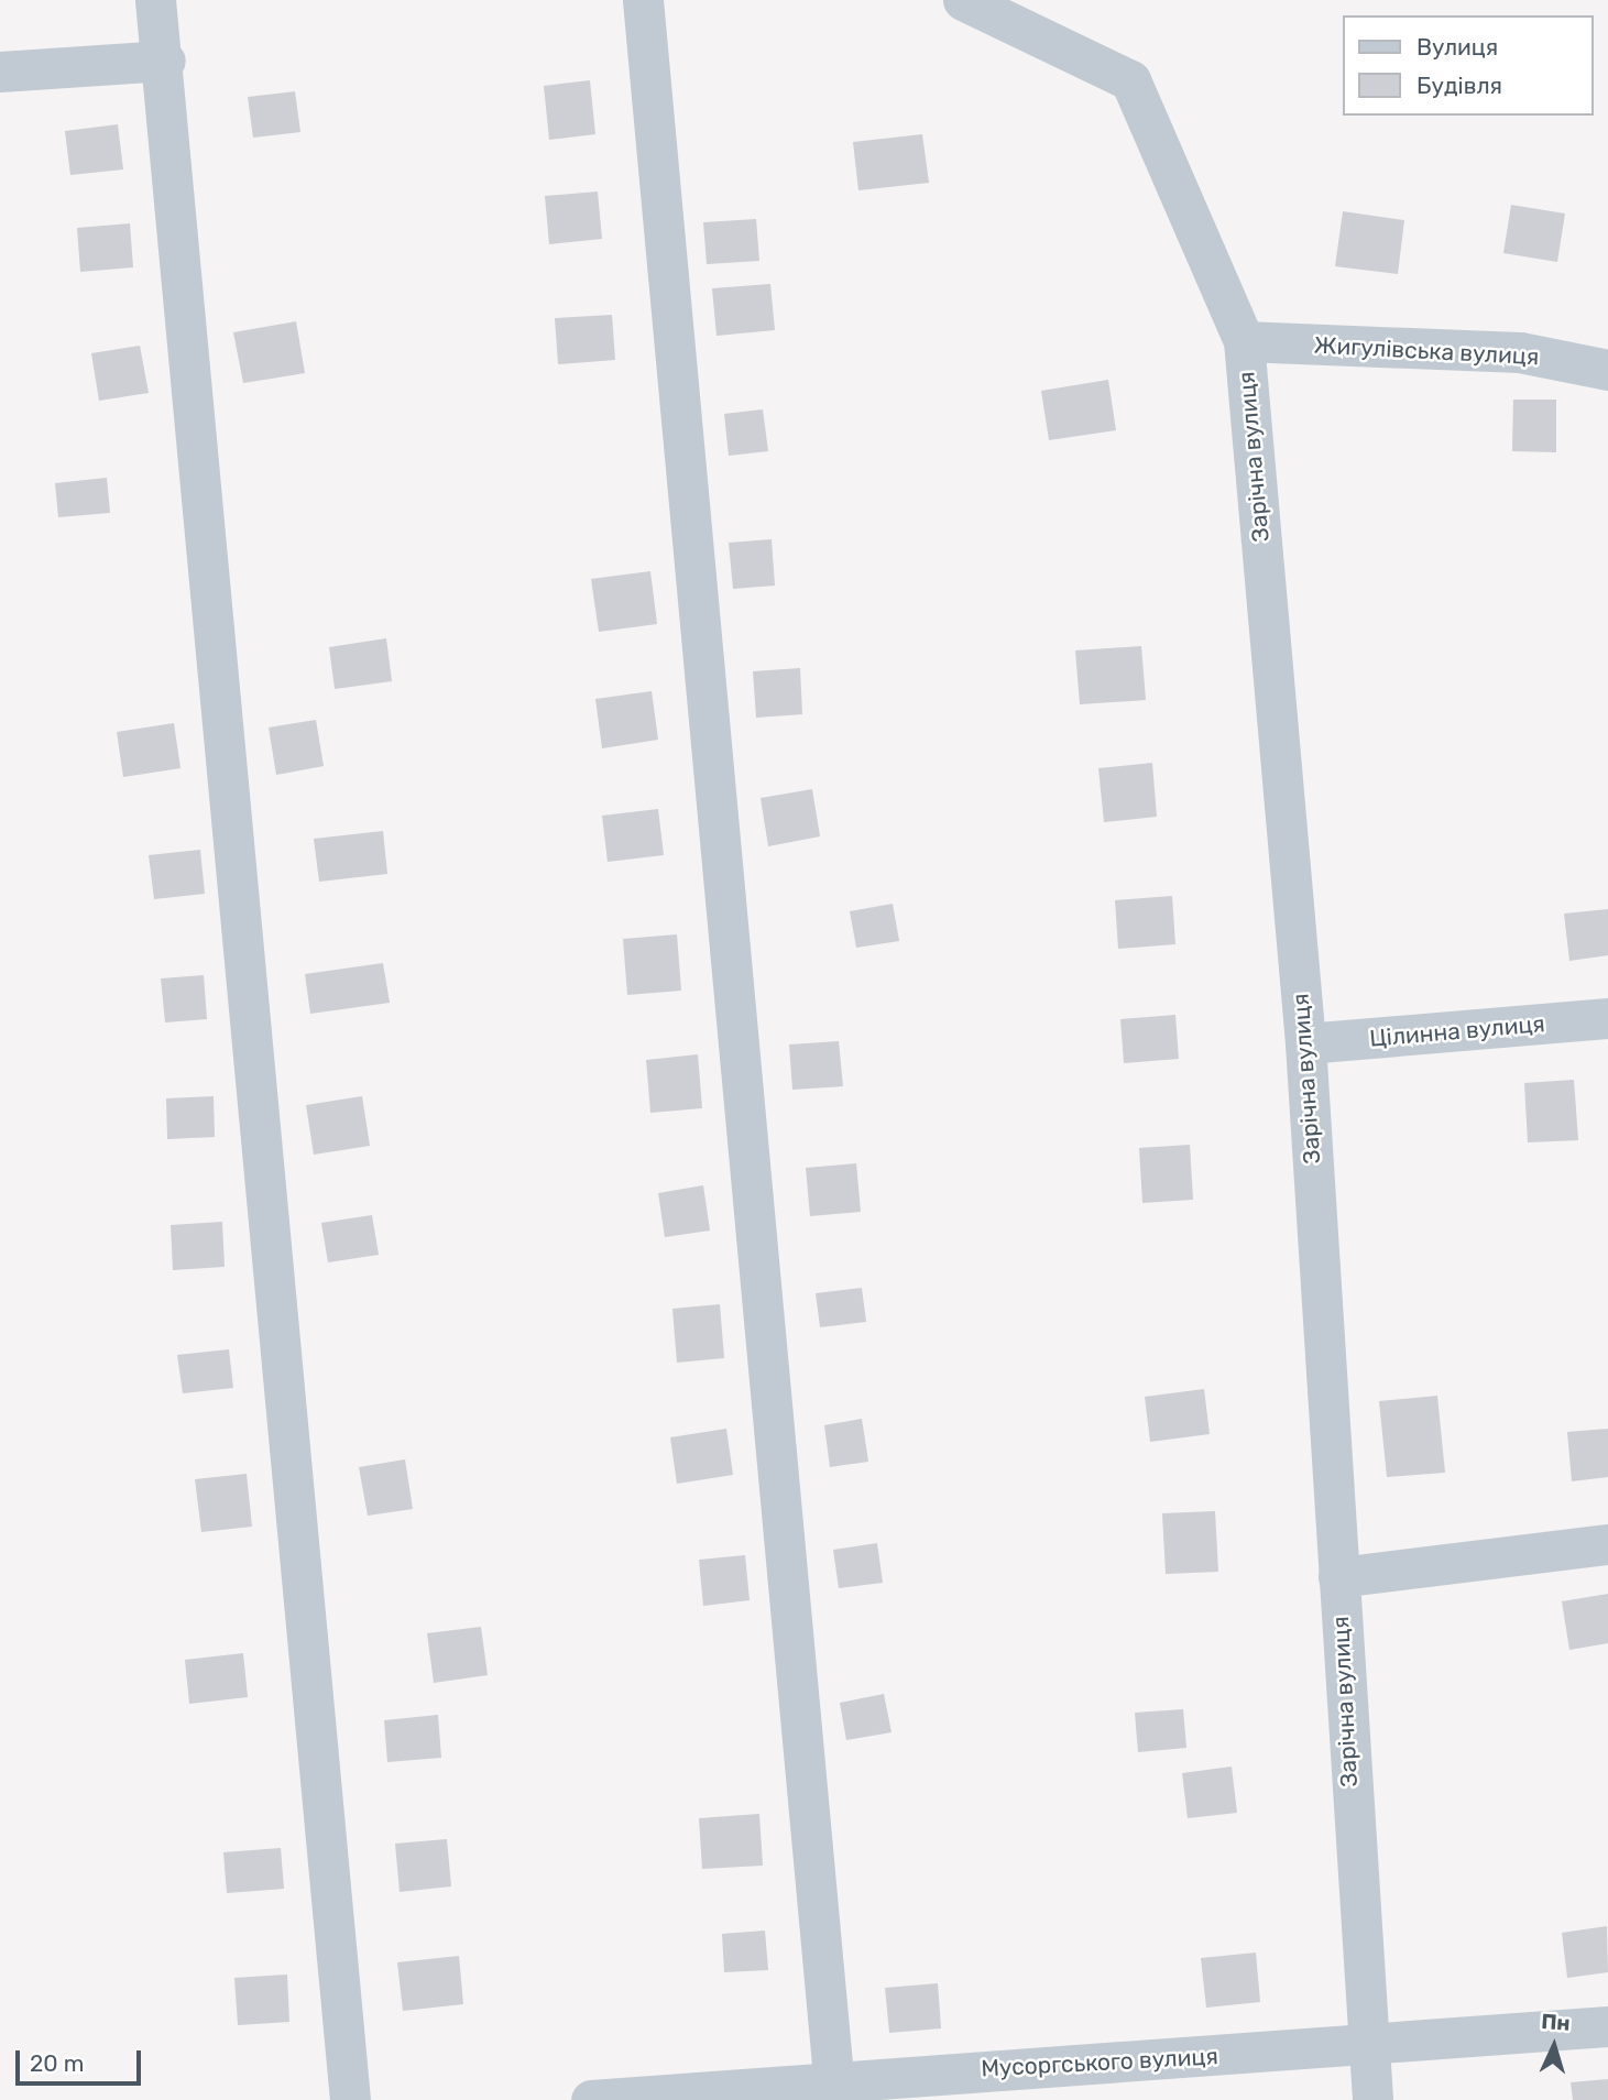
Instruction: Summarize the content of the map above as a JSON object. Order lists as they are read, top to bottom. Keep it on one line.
{"streets":{"street":["Жигулівська вулиця","Зарічна вулиця","Цілинна вулиця","Мусоргського вулиця"]},"crossings":[["Жигулівська вулиця","Зарічна вулиця"],["Зарічна вулиця","Цілинна вулиця"],["Зарічна вулиця","Мусоргського вулиця"]],"legend":["Вулиця","Будівля"],"scale_bar":"20 m","north":"top"}
